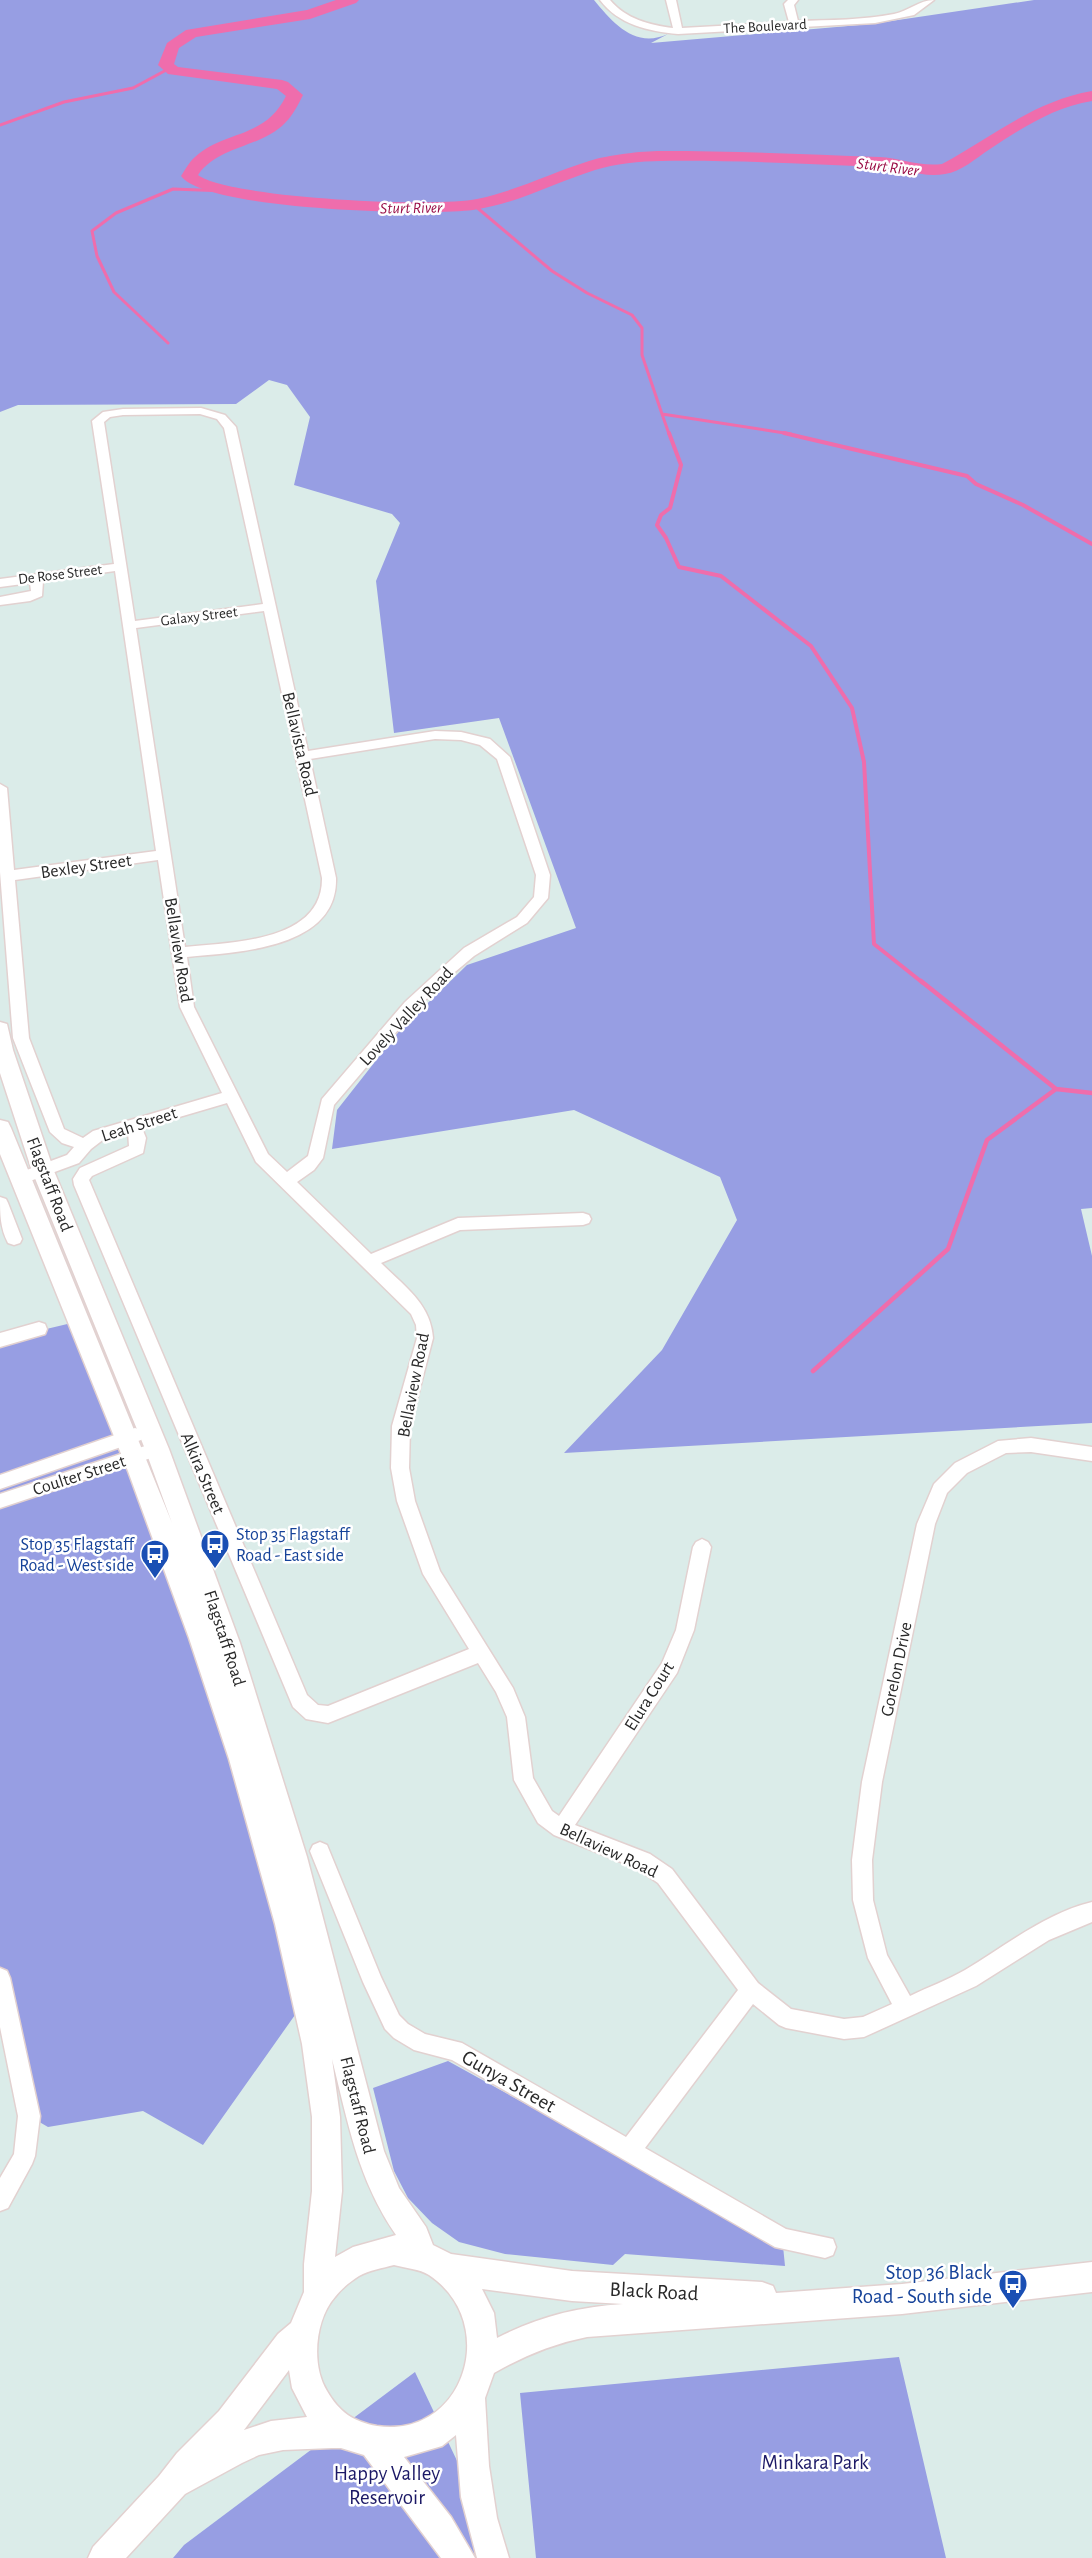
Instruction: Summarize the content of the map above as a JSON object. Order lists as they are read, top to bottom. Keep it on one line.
{"streets":{"main road":["Flagstaff Road","Black Road"],"street":["The Boulevard","De Rose Street","Galaxy Street","Bellavista Road","Bexley Street","Bellaview Road","Lovely Valley Road","Leah Street","Alkira Street","Coulter Street","Gorelon Drive","Elura Court","Gunya Street"]},"crossings":[["De Rose Street","Bellaview Road"],["Galaxy Street","Bellavista Road"],["Galaxy Street","Bellaview Road"],["Bellavista Road","Bellaview Road"],["Bellavista Road","Lovely Valley Road"],["Bexley Street","Bellaview Road"],["Bexley Street","Flagstaff Road"],["Bellaview Road","Lovely Valley Road"],["Bellaview Road","Leah Street"],["Bellaview Road","Alkira Street"],["Bellaview Road","Gorelon Drive"],["Bellaview Road","Elura Court"],["Leah Street","Flagstaff Road"],["Leah Street","Alkira Street"],["Flagstaff Road","Coulter Street"],["Flagstaff Road","Black Road"]],"water":["Sturt River"],"parks":["Minkara Park","Happy Valley Reservoir"],"places":{"bus stop":["Stop 35 Flagstaff Road - East side","Stop 35 Flagstaff Road - West side","Stop 36 Black Road - South side"]}}
